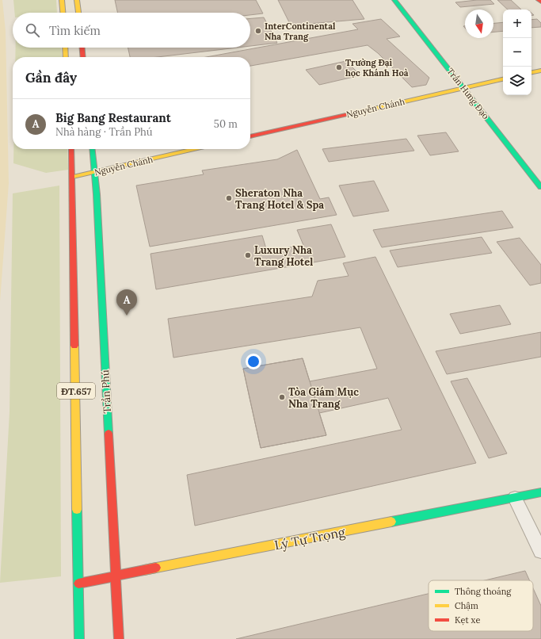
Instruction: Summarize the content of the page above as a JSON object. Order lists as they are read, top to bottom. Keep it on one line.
{"streets":{"street":["Trần Hưng Đạo","Nguyễn Chánh","ĐT.657","Trần Phú","Lý Tự Trọng"]},"crossings":[["Trần Hưng Đạo","Nguyễn Chánh"],["Nguyễn Chánh","ĐT.657"],["Nguyễn Chánh","Trần Phú"],["ĐT.657","Lý Tự Trọng"],["Trần Phú","Lý Tự Trọng"]],"places":["InterContinental Nha Trang","Trường Đại học Khánh Hoà","Sheraton Nha Trang Hotel & Spa","Luxury Nha Trang Hotel","Tòa Giám Mục Nha Trang"],"legend":["Thông thoáng","Chậm","Kẹt xe"],"north":"bottom","page":{"map_buttons":["+","−"],"search":"Tìm kiếm","heading":"Gần đây","list":[{"mark":"A","name":"Big Bang Restaurant","note":"Nhà hàng · Trần Phú","value":"50 m"}],"pins":"A"}}
